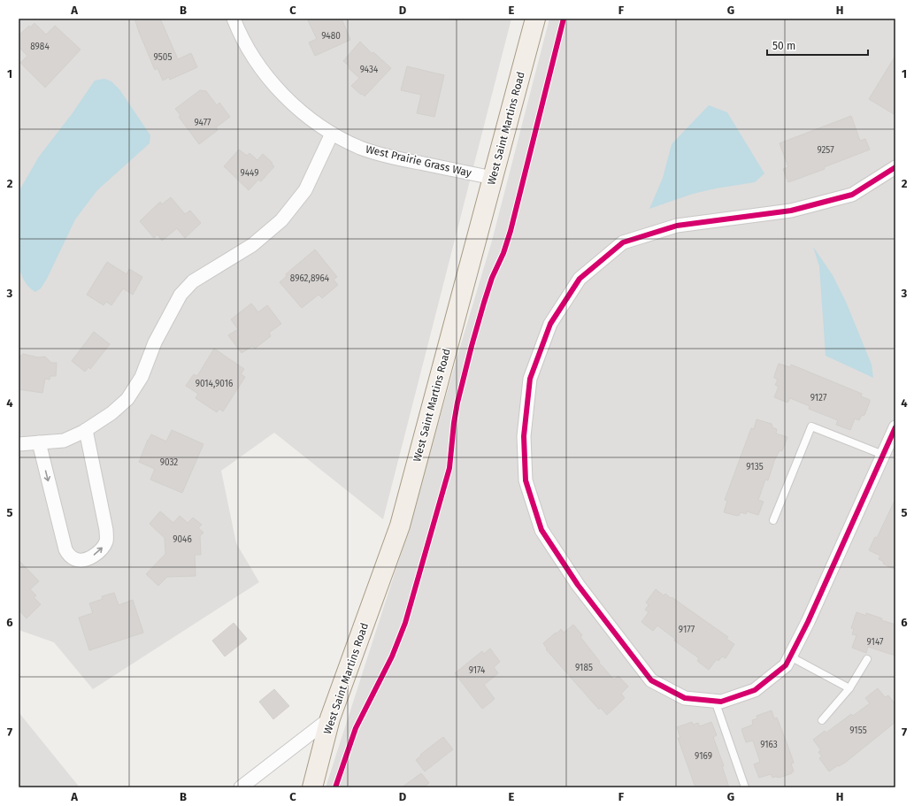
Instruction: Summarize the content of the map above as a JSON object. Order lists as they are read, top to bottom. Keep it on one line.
{"streets":{"main road":["West Saint Martins Road"],"street":["West Prairie Grass Way"]},"crossings":[["West Saint Martins Road","West Prairie Grass Way"]],"house_numbers":["9480","8984","9505","9434","9477","9257","9449","8962,8964","9014,9016","9127","9032","9135","9046","9177","9147","9185","9174","9155","9163","9169"],"scale_bar":"50 m","grid":{"columns":["A","B","C","D","E","F","G","H"],"rows":["1","2","3","4","5","6","7"]}}
